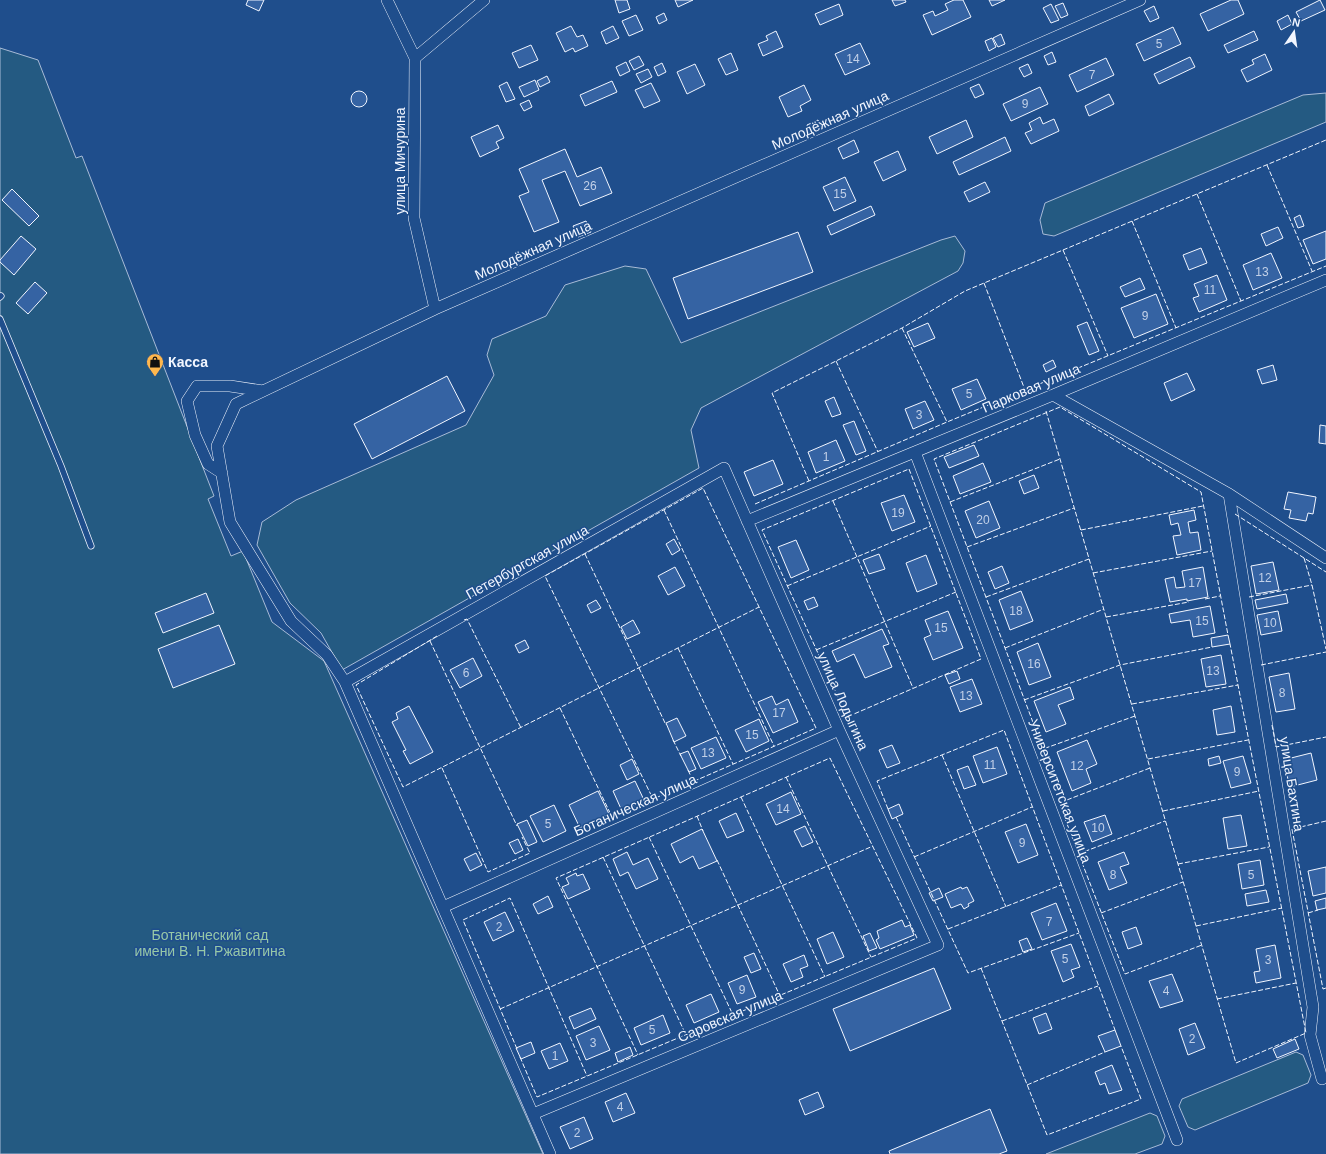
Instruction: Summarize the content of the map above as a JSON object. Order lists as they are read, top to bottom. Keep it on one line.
{"streets":{"street":["Молодёжная улица","улица Мичурина","Парковая улица","Петербургская улица","улица Лодыгина","улица Бахтина","Университетская улица","Ботаническая улица","Саровская улица"]},"crossings":[["Молодёжная улица","улица Мичурина"],["Молодёжная улица","Петербургская улица"],["Молодёжная улица","Ботаническая улица"],["Молодёжная улица","Саровская улица"],["Парковая улица","улица Лодыгина"],["Парковая улица","Университетская улица"],["Петербургская улица","улица Лодыгина"],["улица Лодыгина","Ботаническая улица"],["улица Лодыгина","Саровская улица"]],"parks":["Ботанический сад имени В. Н. Ржавитина"],"places":{"shop":["Касса"]},"house_numbers":["5","14","7","9","26","15","13","11","9","5","3","1","19","20","12","17","18","15","10","15","16","13","6","8","13","17","15","13","11","12","9","14","5","10","9","8","5","7","2","5","3","9","4","5","2","3","1","4","2"],"north":"top"}
